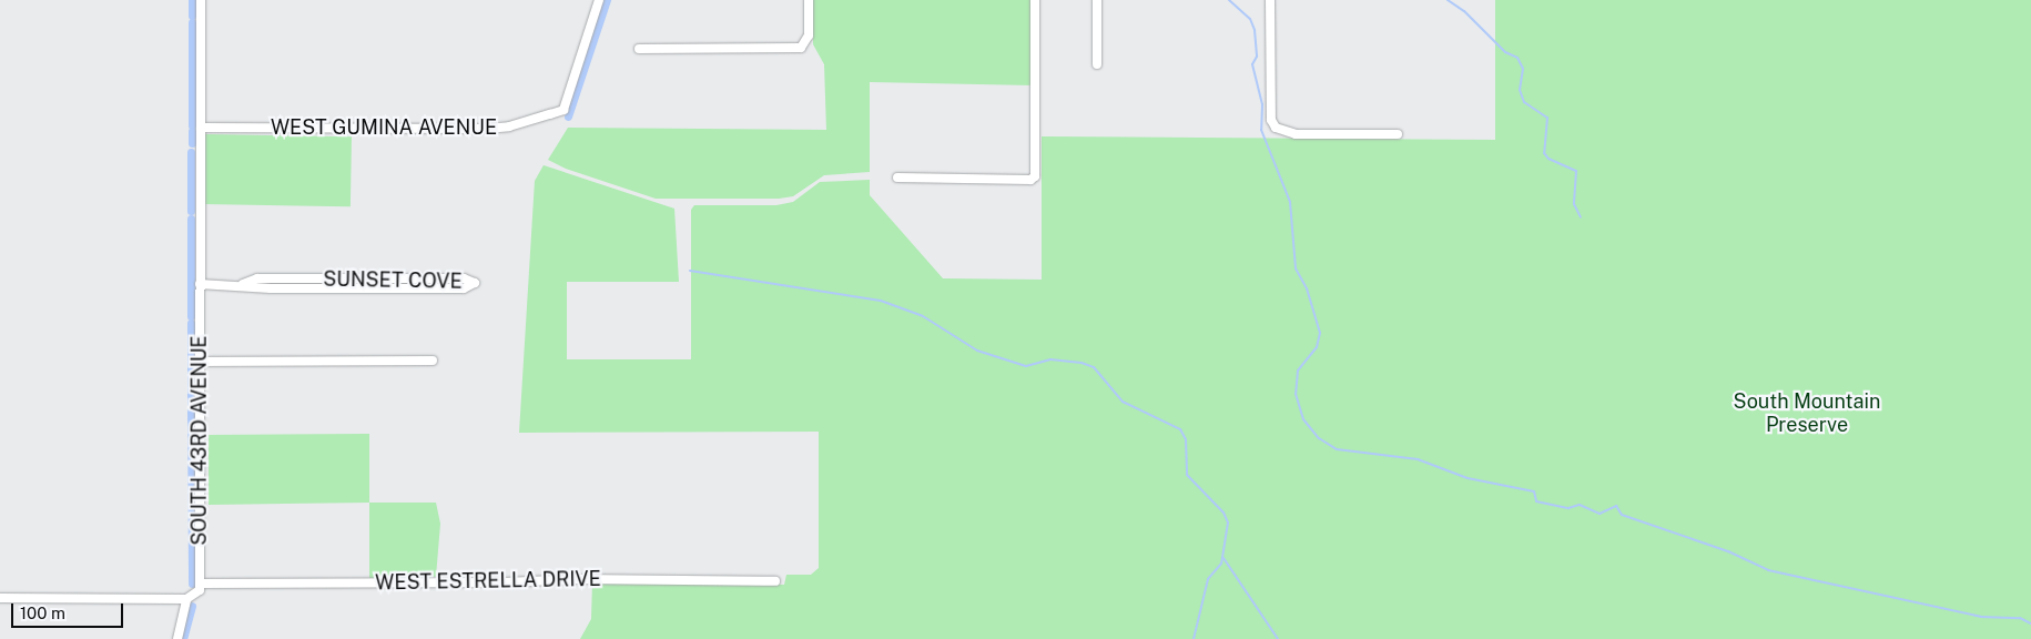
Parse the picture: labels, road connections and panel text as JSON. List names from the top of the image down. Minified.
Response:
{"streets":{"street":["WEST GUMINA AVENUE","SUNSET COVE","SOUTH 43RD AVENUE","WEST ESTRELLA DRIVE"]},"crossings":[["WEST GUMINA AVENUE","SOUTH 43RD AVENUE"],["SOUTH 43RD AVENUE","WEST ESTRELLA DRIVE"]],"parks":["South Mountain Preserve"],"scale_bar":"100 m"}
